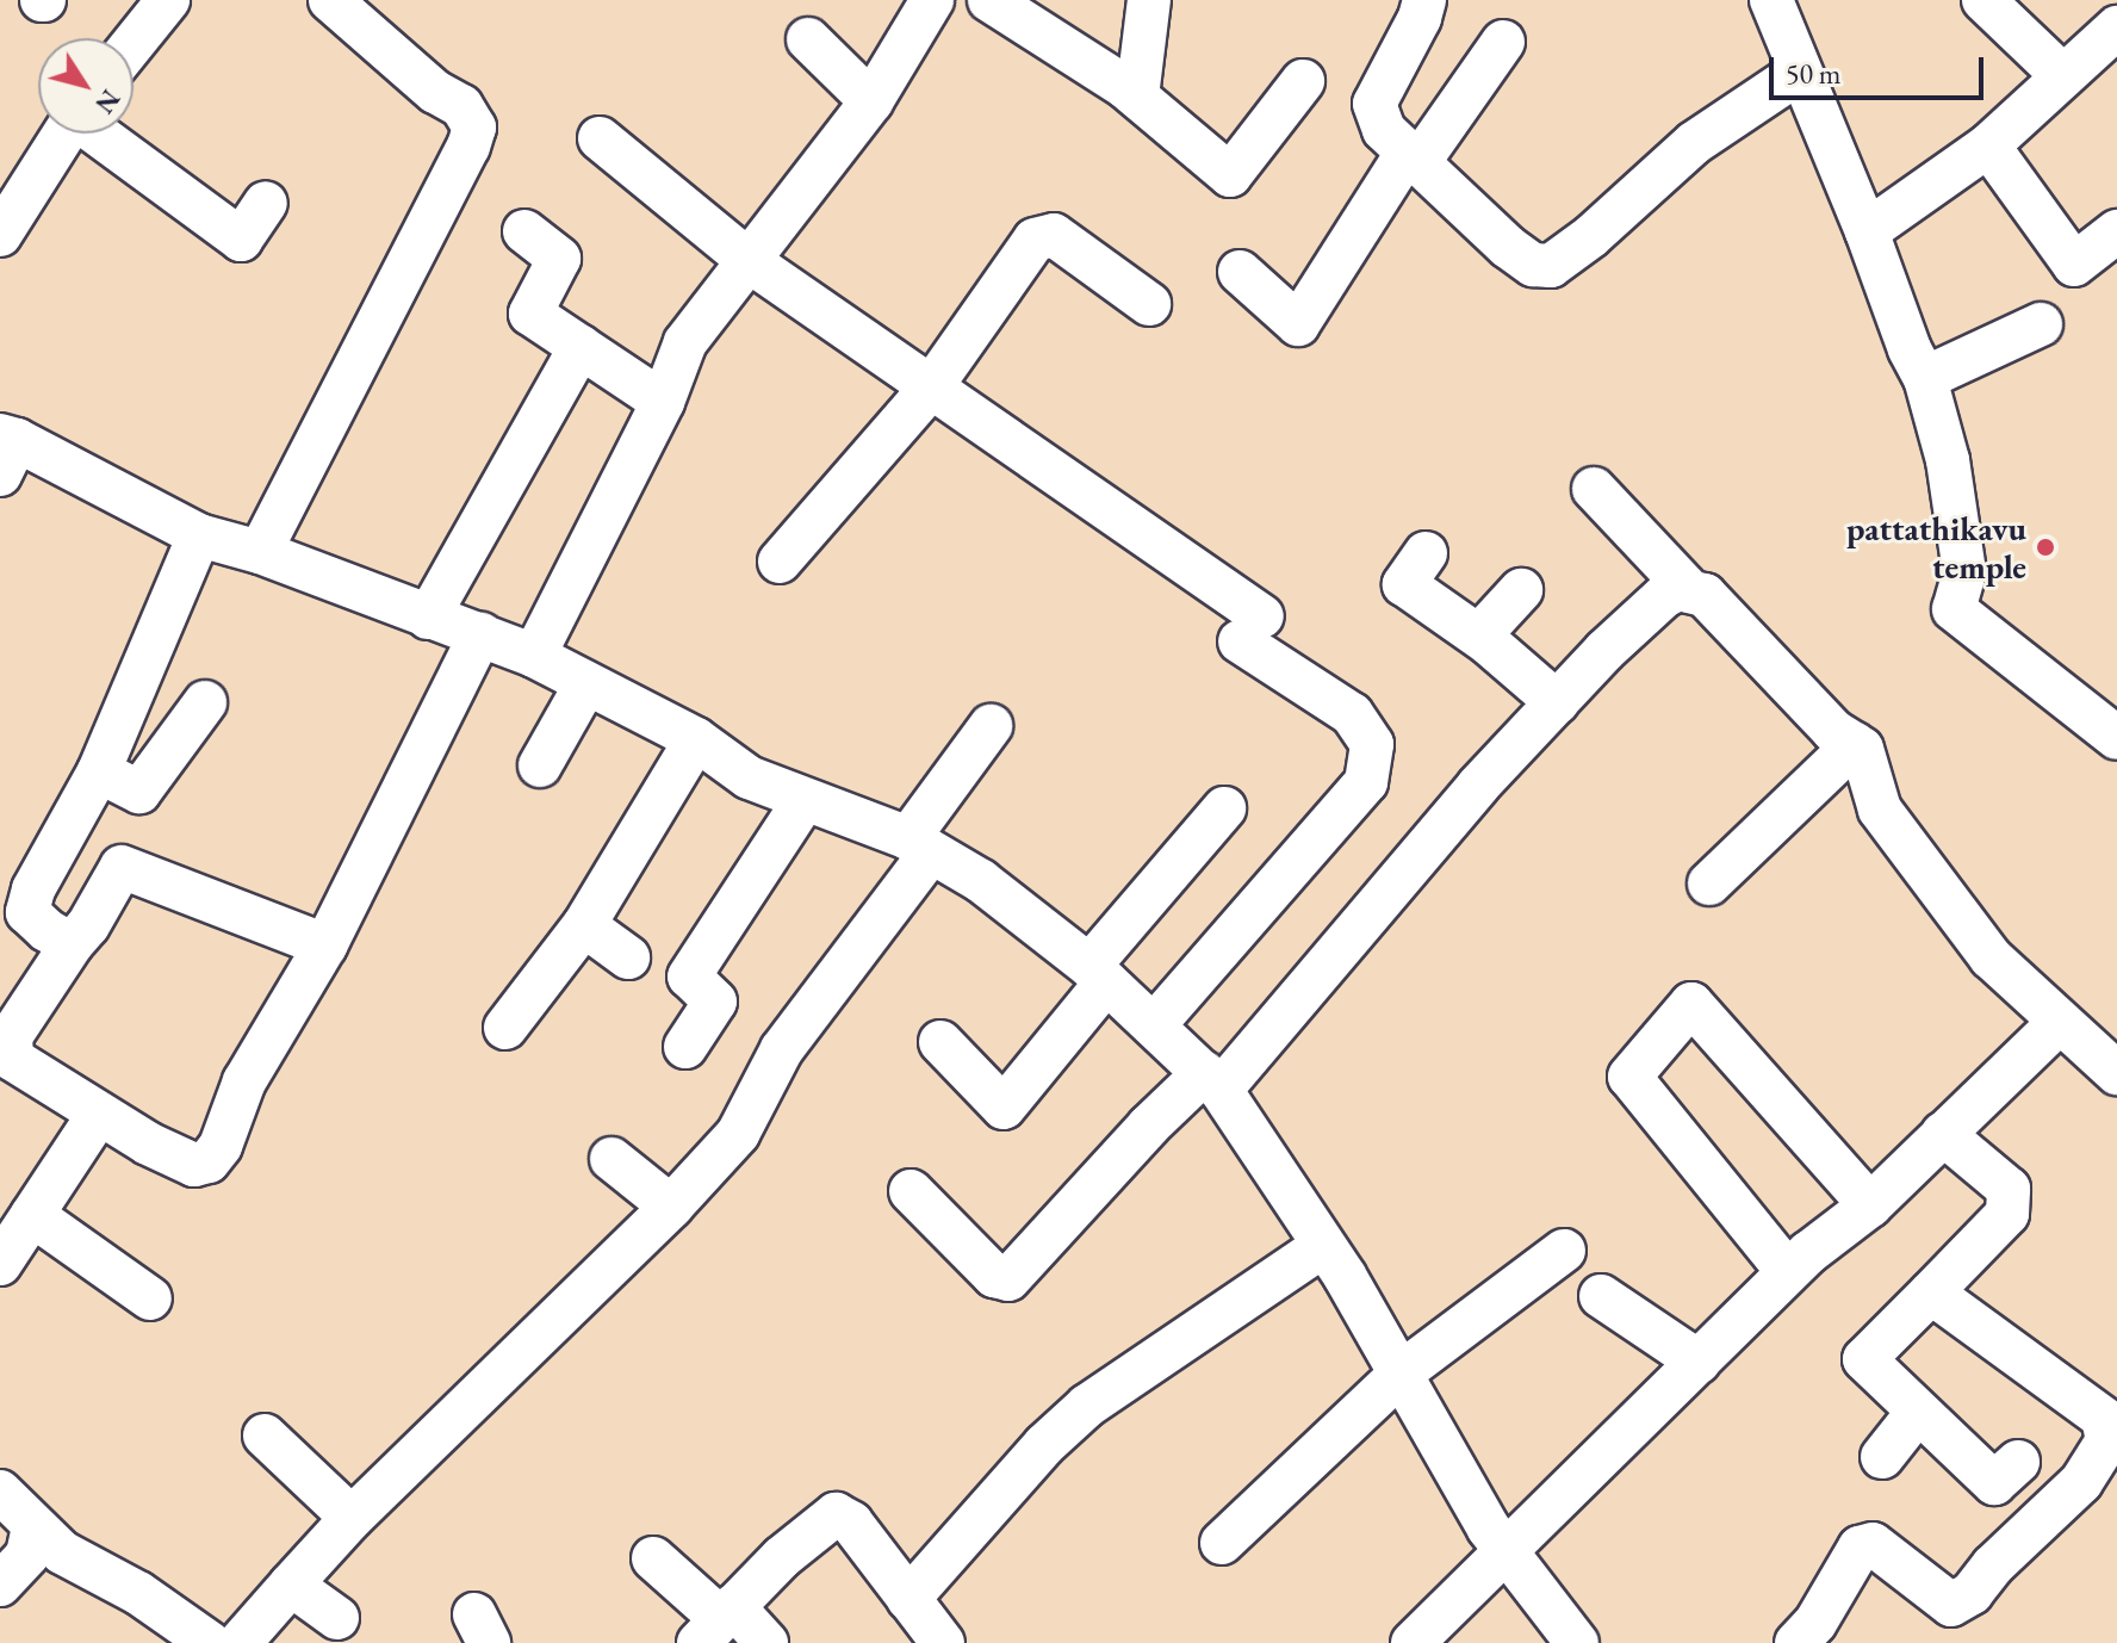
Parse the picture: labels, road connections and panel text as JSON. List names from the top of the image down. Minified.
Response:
{"places":["pattathikavu temple"],"scale_bar":"50 m","north":"bottom right"}
